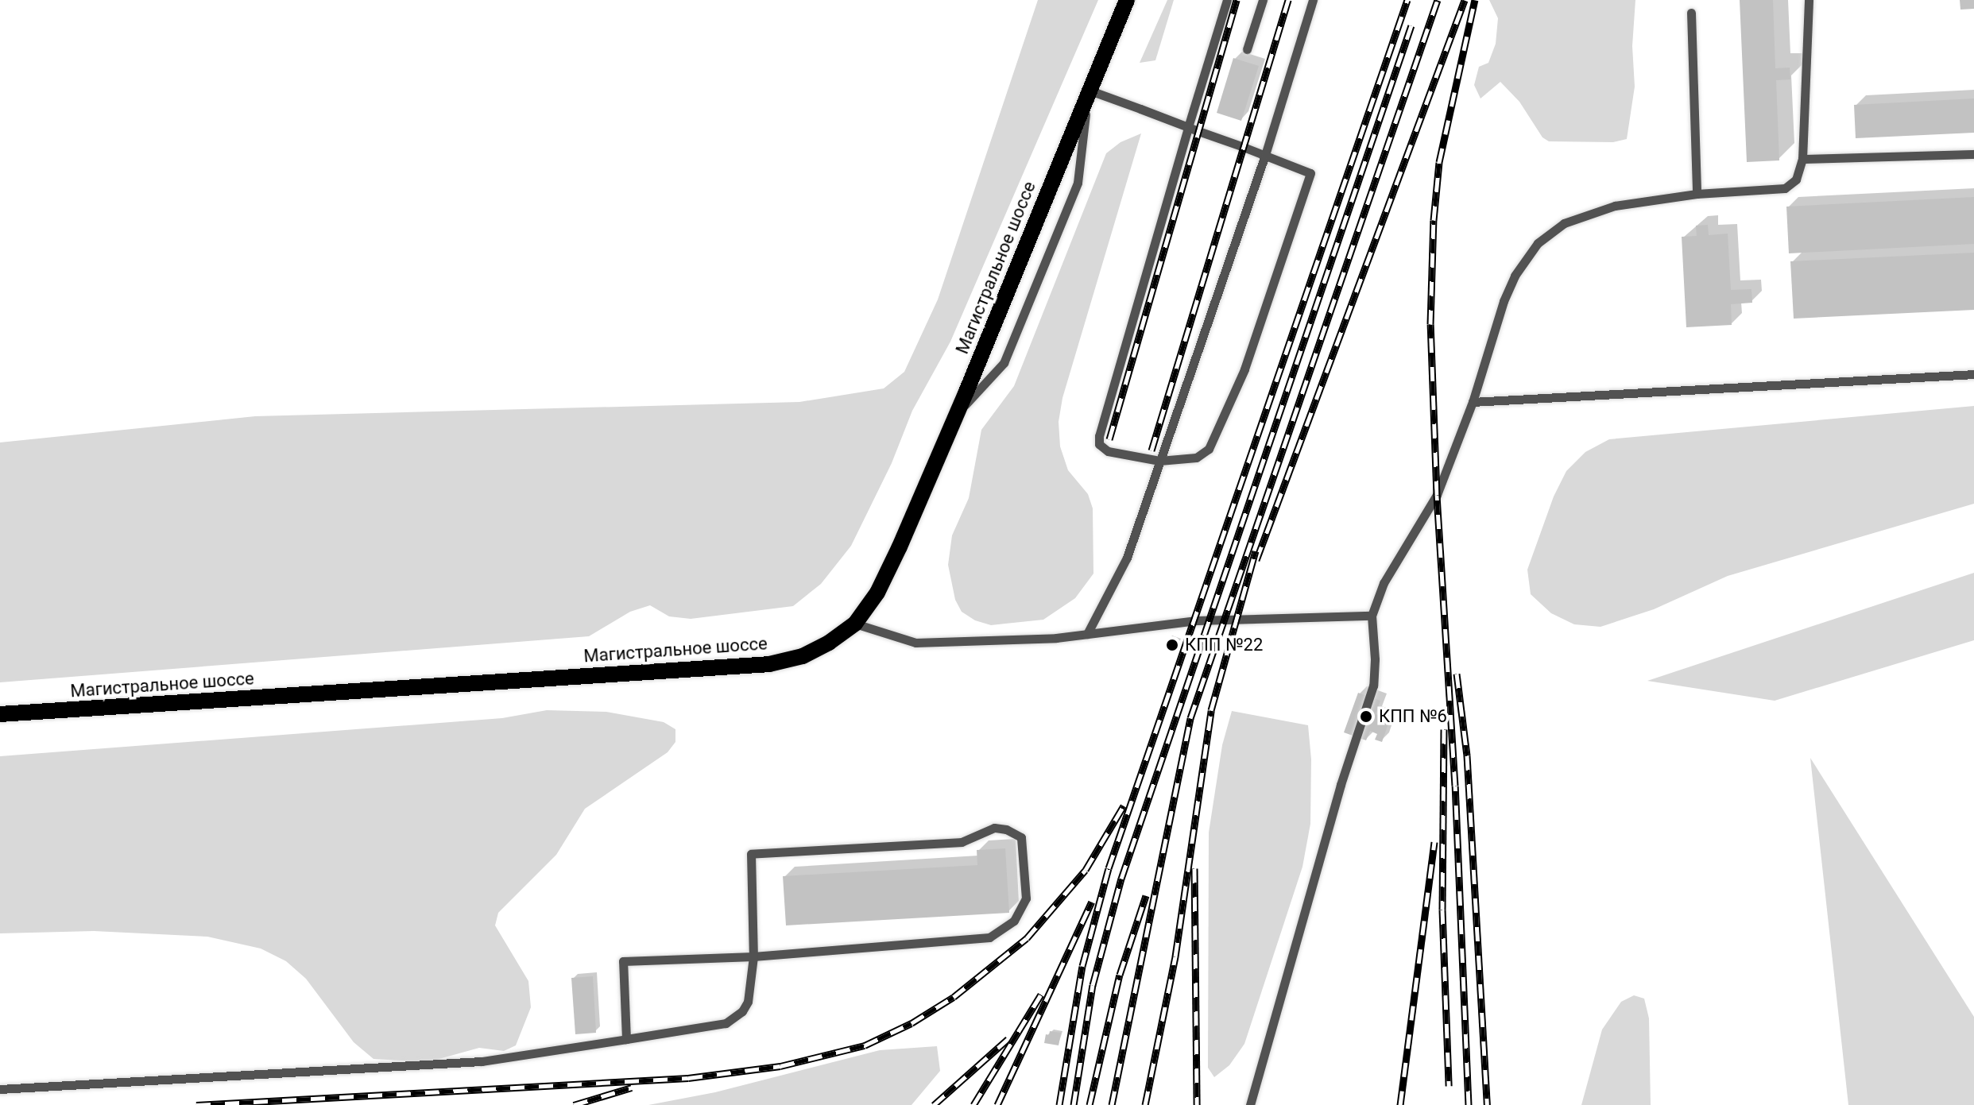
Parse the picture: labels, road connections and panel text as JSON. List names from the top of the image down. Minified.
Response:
{"streets":{"main road":["Магистральное шоссе"]},"places":["КПП №22","КПП №6"]}
